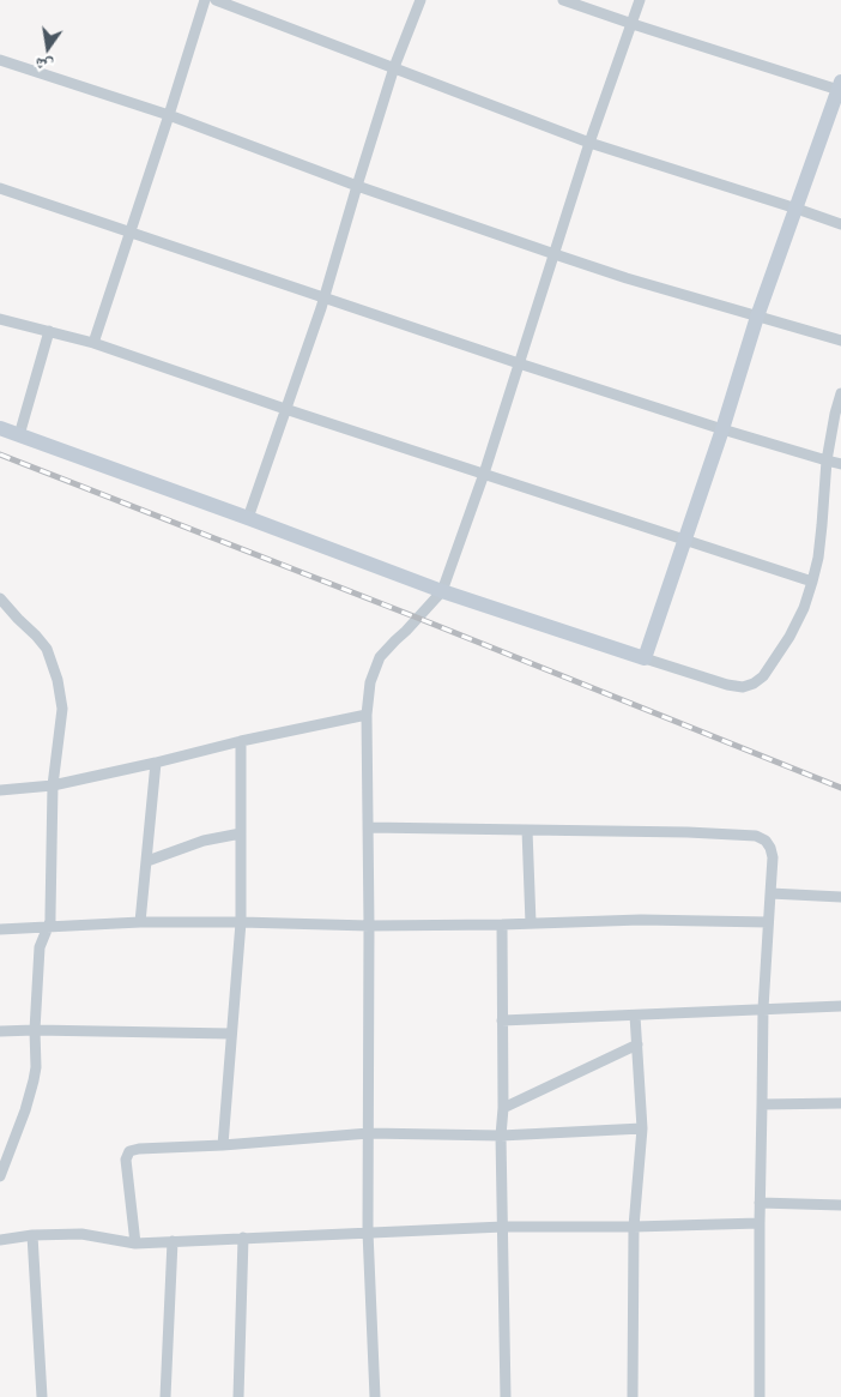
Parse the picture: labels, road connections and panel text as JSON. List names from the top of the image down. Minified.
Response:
{"north":"bottom"}
